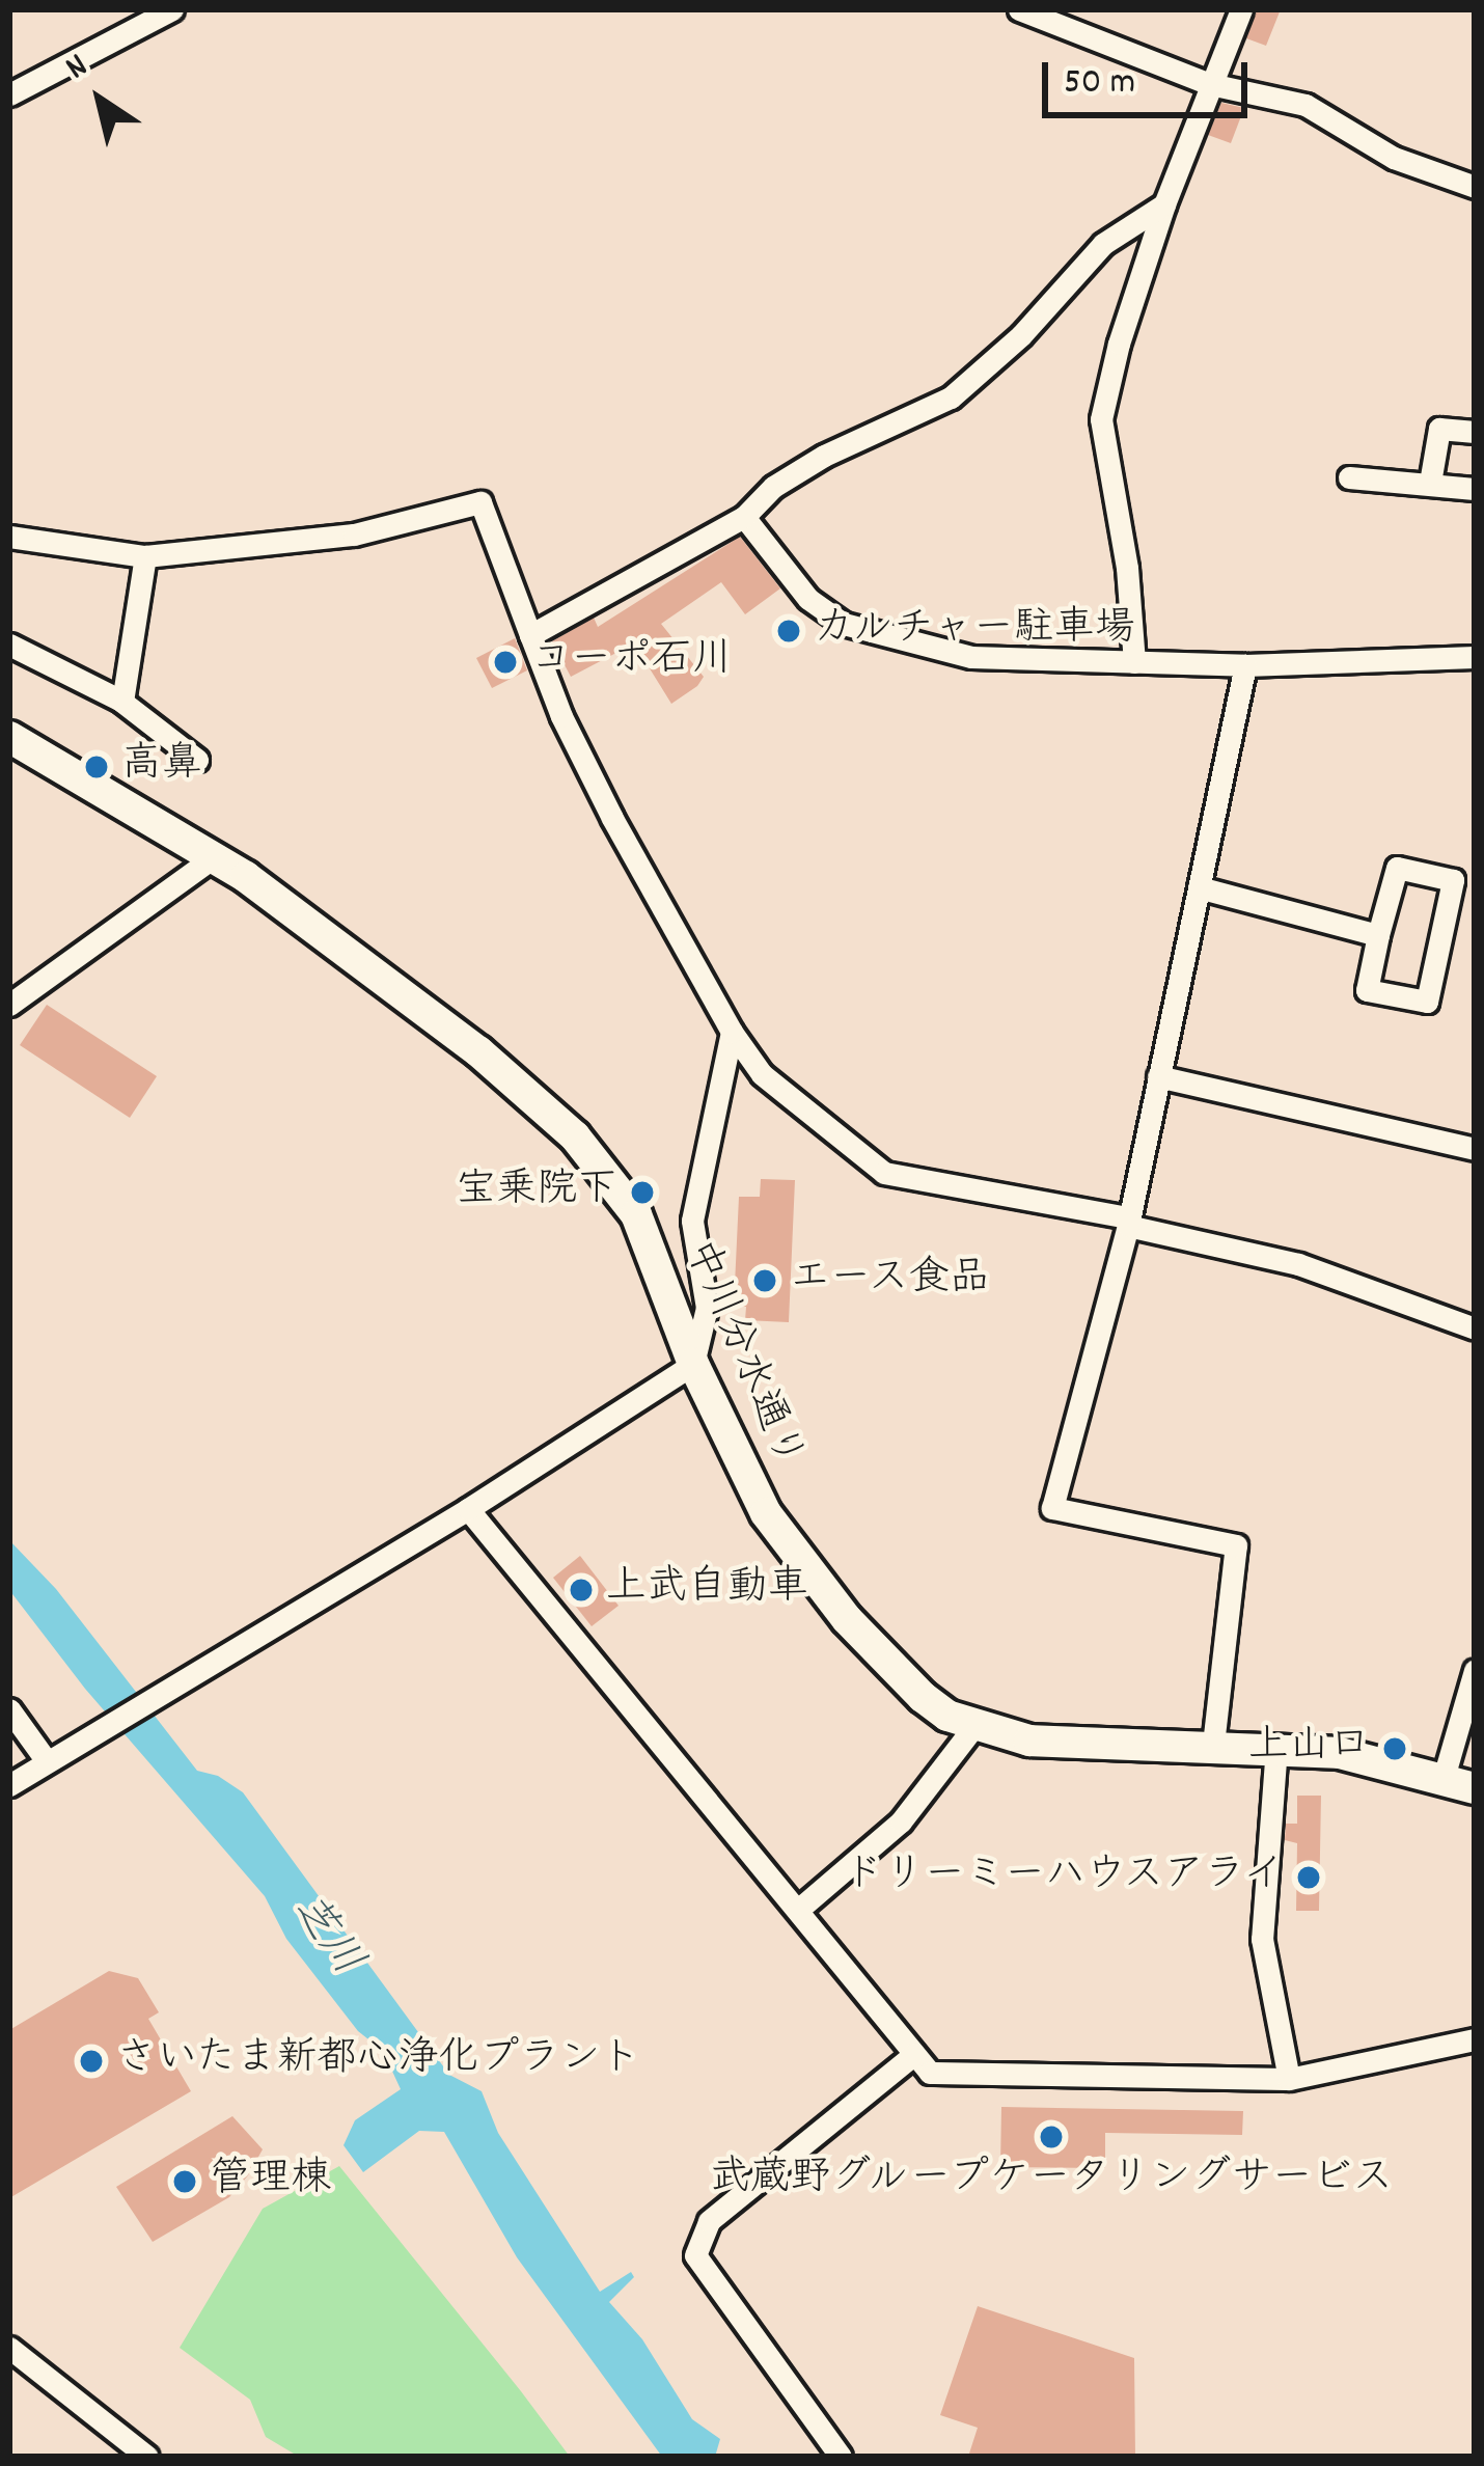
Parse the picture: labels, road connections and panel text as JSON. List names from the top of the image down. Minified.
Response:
{"streets":{"street":["中川分水通り"]},"water":["芝川"],"places":["カルチャー駐車場","コーポ石川","高鼻","宝乗院下","エース食品","上武自動車","上山口","ドリーミーハウスアライ","さいたま新都心浄化プラント","武蔵野グループケータリングサービス","管理棟"],"scale_bar":"50 m","north":"top left"}
